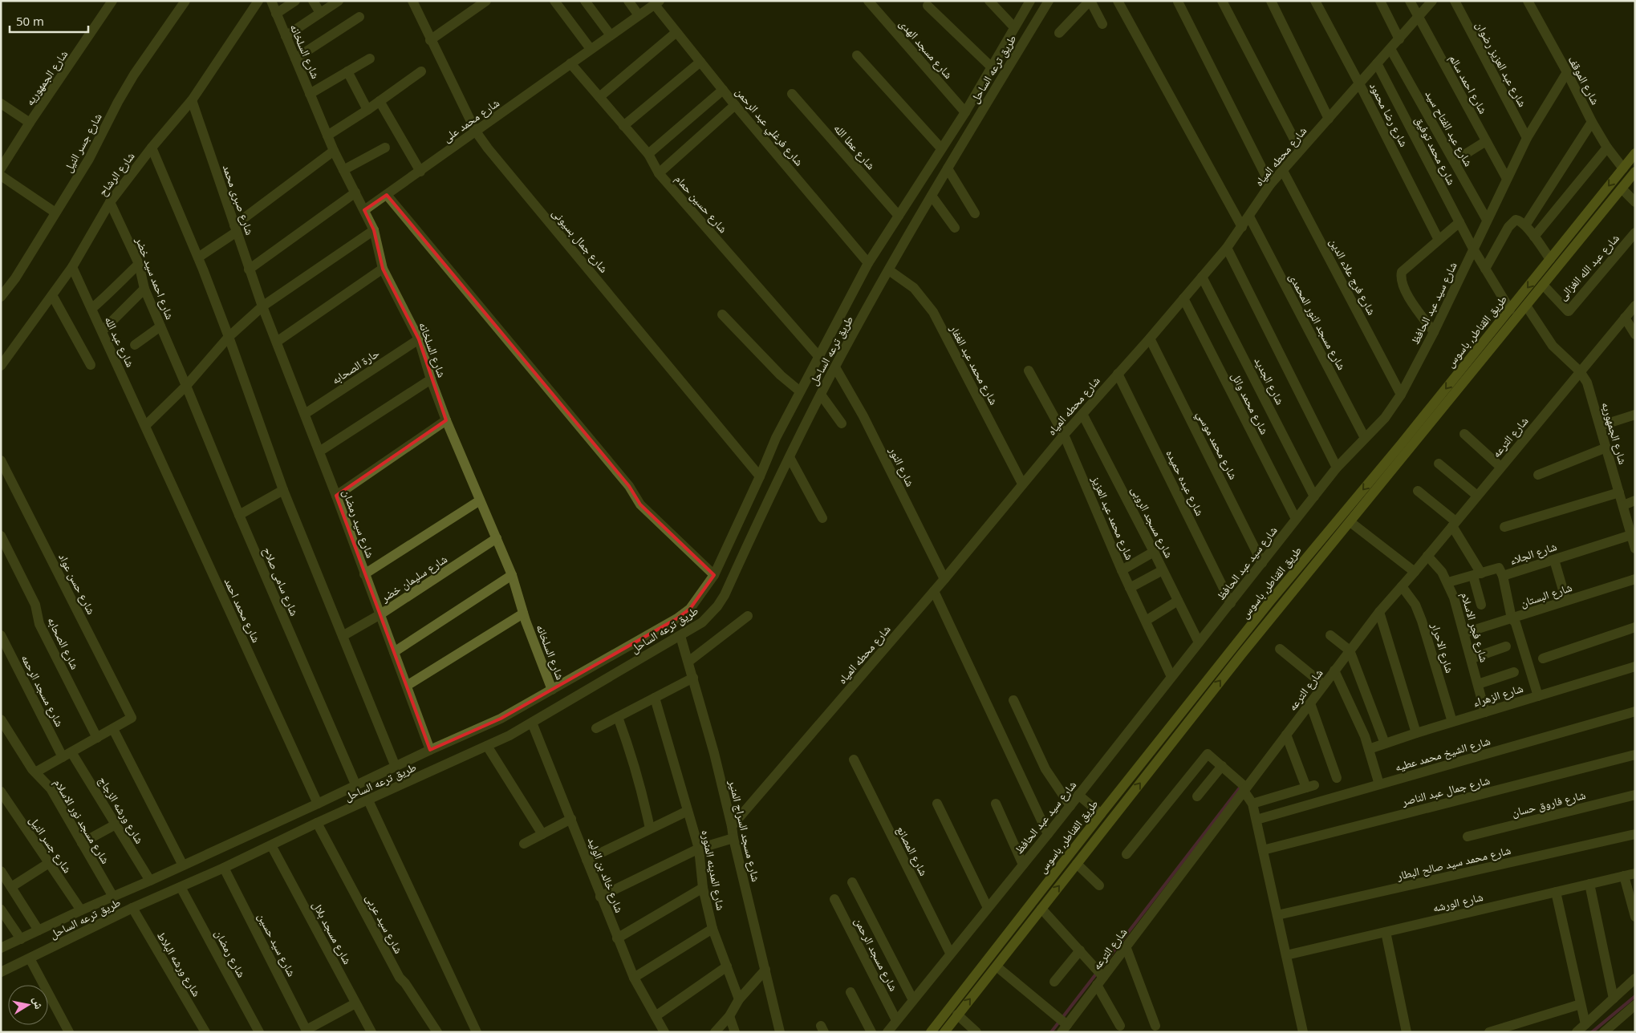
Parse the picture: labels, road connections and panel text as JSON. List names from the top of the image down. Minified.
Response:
{"streets":{"main road":["طريق القناطر, باسوس"],"street":["شارع مسجد الهدى","شارع السلخانه","شارع عبد العزيز رضوان","طريق ترعه الساحل","شارع الجمهوريه","شارع الموقف","شارع احمد سالم","شارع رضا محمود","شارع محمد على","شارع فرغلي عبد الرحمن","شارع عبد الفتاح سيد","شارع جسر النيل","شارع عطا الله","شارع محمد توفيق","شارع محطه المياه","شارع الرشاح","شارع صبرى محمد","شارع حسين حمام","شارع جمال بسيونى","شارع عبد الله الغزالى","شارع فرج علاء الدين","شارع احمد سيد خضر","شارع سيد عبد الحافظ","شارع مسجد النور المحمدى","شارع عبد الله","شارع محمد عبد الغفار","حارة الصحابه","شارع الجديد","شارع محمد وائل","شارع الترعه","شارع محمد موسي","شارع النور","شارع عبده حميده","شارع محمد عبد العزيز","شارع مسجد الروبى","شارع سيد رمضان","شارع الجلاء","شارع سليمان خضر","شارع سامى صلاح","شارع حسن عواد","شارع البستان","شارع محمد احمد","شارع فجر الاسلام","شارع الصحابه","شارع الاحرار","شارع مسجد الرحمه","شارع الزهراء","شارع الشيخ محمد عطيه","شارع جمال عبد الناصر","شارع فاروق حسان","شارع ورشه الزجاج","شارع مسجد نور الاسلام","شارع مسجد السراج المنير","شارع المصانع","شارع محمد سيد صالح البطار","شارع المدينه المنوره","شارع خالد بن الوليد","شارع الورشه","شارع سيد عربى","شارع مسجد بلال","شارع سيد حسين","شارع رمضان","شارع مسجد الرحمن","شارع ورشه البلاط"]},"crossings":[["شارع مسجد الهدى","طريق ترعه الساحل"],["شارع السلخانه","طريق ترعه الساحل"],["شارع السلخانه","شارع محمد على"],["شارع السلخانه","حارة الصحابه"],["شارع السلخانه","شارع سليمان خضر"],["شارع عبد العزيز رضوان","شارع سيد عبد الحافظ"],["طريق ترعه الساحل","شارع فرغلي عبد الرحمن"],["طريق ترعه الساحل","شارع جسر النيل"],["طريق ترعه الساحل","شارع عطا الله"],["طريق ترعه الساحل","شارع حسين حمام"],["طريق ترعه الساحل","شارع جمال بسيونى"],["طريق ترعه الساحل","شارع محمد عبد الغفار"],["طريق ترعه الساحل","شارع النور"],["طريق ترعه الساحل","شارع سيد رمضان"],["طريق ترعه الساحل","شارع سامى صلاح"],["طريق ترعه الساحل","شارع محمد احمد"],["طريق ترعه الساحل","شارع ورشه الزجاج"],["طريق ترعه الساحل","شارع مسجد نور الاسلام"],["طريق ترعه الساحل","شارع مسجد السراج المنير"],["طريق ترعه الساحل","شارع خالد بن الوليد"],["طريق ترعه الساحل","شارع سيد عربى"],["طريق ترعه الساحل","شارع مسجد بلال"],["طريق ترعه الساحل","شارع سيد حسين"],["طريق ترعه الساحل","شارع رمضان"],["طريق ترعه الساحل","شارع ورشه البلاط"],["شارع الجمهوريه","طريق القناطر, باسوس"],["شارع الجمهوريه","شارع الترعه"],["شارع الجمهوريه","شارع الجلاء"],["شارع الموقف","شارع سيد عبد الحافظ"],["شارع الموقف","طريق القناطر, باسوس"],["شارع احمد سالم","شارع محطه المياه"],["شارع احمد سالم","شارع سيد عبد الحافظ"],["شارع رضا محمود","شارع محطه المياه"],["شارع محمد على","شارع فرغلي عبد الرحمن"],["شارع محمد على","شارع حسين حمام"],["شارع محمد على","شارع جمال بسيونى"],["شارع عبد الفتاح سيد","شارع محطه المياه"],["شارع عبد الفتاح سيد","شارع سيد عبد الحافظ"],["شارع محمد توفيق","شارع محطه المياه"],["شارع محمد توفيق","شارع سيد عبد الحافظ"],["شارع محمد توفيق","طريق القناطر, باسوس"],["شارع محطه المياه","شارع فرج علاء الدين"],["شارع محطه المياه","شارع مسجد النور المحمدى"],["شارع محطه المياه","شارع محمد عبد الغفار"],["شارع محطه المياه","شارع الجديد"],["شارع محطه المياه","شارع محمد وائل"],["شارع محطه المياه","شارع محمد موسي"],["شارع محطه المياه","شارع النور"],["شارع محطه المياه","شارع عبده حميده"],["شارع محطه المياه","شارع محمد عبد العزيز"],["شارع محطه المياه","شارع مسجد الروبى"],["شارع محطه المياه","شارع مسجد السراج المنير"],["شارع الرشاح","شارع صبرى محمد"],["شارع الرشاح","شارع احمد سيد خضر"],["شارع الرشاح","شارع عبد الله"],["شارع صبرى محمد","شارع سيد رمضان"],["شارع عبد الله الغزالى","طريق القناطر, باسوس"],["شارع فرج علاء الدين","شارع سيد عبد الحافظ"],["شارع احمد سيد خضر","شارع سامى صلاح"],["شارع سيد عبد الحافظ","شارع مسجد النور المحمدى"],["شارع سيد عبد الحافظ","شارع الجديد"],["شارع سيد عبد الحافظ","شارع محمد وائل"],["شارع سيد عبد الحافظ","شارع محمد موسي"],["شارع سيد عبد الحافظ","شارع عبده حميده"],["شارع سيد عبد الحافظ","شارع محمد عبد العزيز"],["شارع سيد عبد الحافظ","شارع مسجد الروبى"],["شارع سيد عبد الحافظ","شارع المصانع"],["شارع سيد عبد الحافظ","شارع مسجد الرحمن"],["شارع عبد الله","شارع محمد احمد"],["حارة الصحابه","شارع سيد رمضان"],["شارع الترعه","شارع فجر الاسلام"],["شارع الترعه","شارع الاحرار"],["شارع سيد رمضان","شارع سليمان خضر"],["شارع الجلاء","شارع فجر الاسلام"],["شارع البستان","شارع فجر الاسلام"],["شارع فجر الاسلام","شارع الزهراء"],["شارع الاحرار","شارع الزهراء"]],"scale_bar":"50 m","north":"right"}
